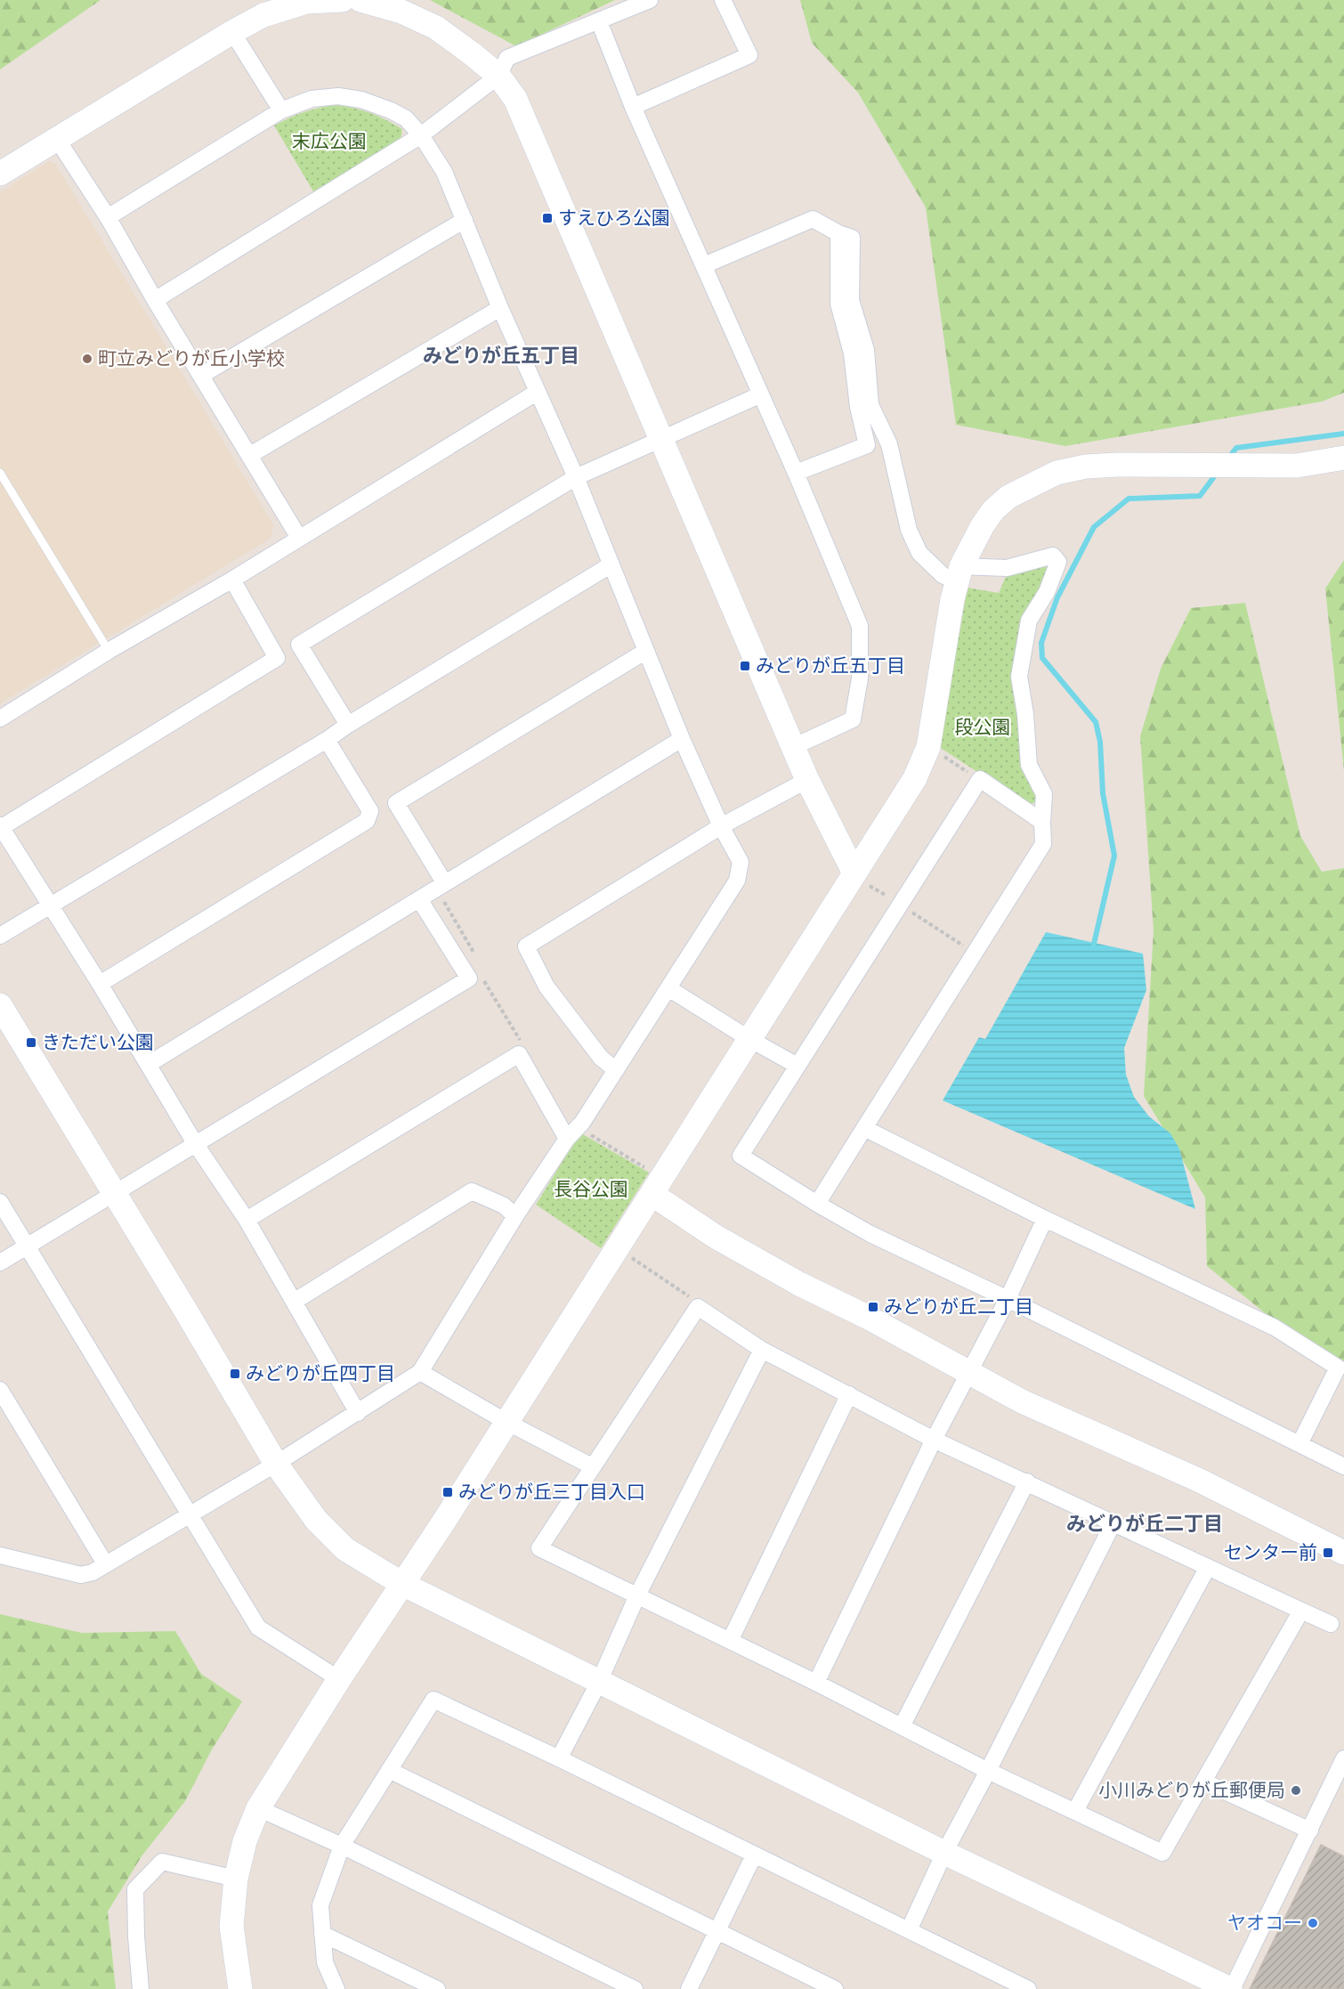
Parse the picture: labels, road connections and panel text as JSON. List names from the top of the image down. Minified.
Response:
{"districts":["みどりが丘五丁目","みどりが丘二丁目"],"parks":["末広公園","段公園","長谷公園"],"places":{"transit":["すえひろ公園","みどりが丘五丁目","きただい公園","みどりが丘二丁目","みどりが丘四丁目","みどりが丘三丁目入口","センター前"],"other":["町立みどりが丘小学校","小川みどりが丘郵便局","ヤオコー"]}}
